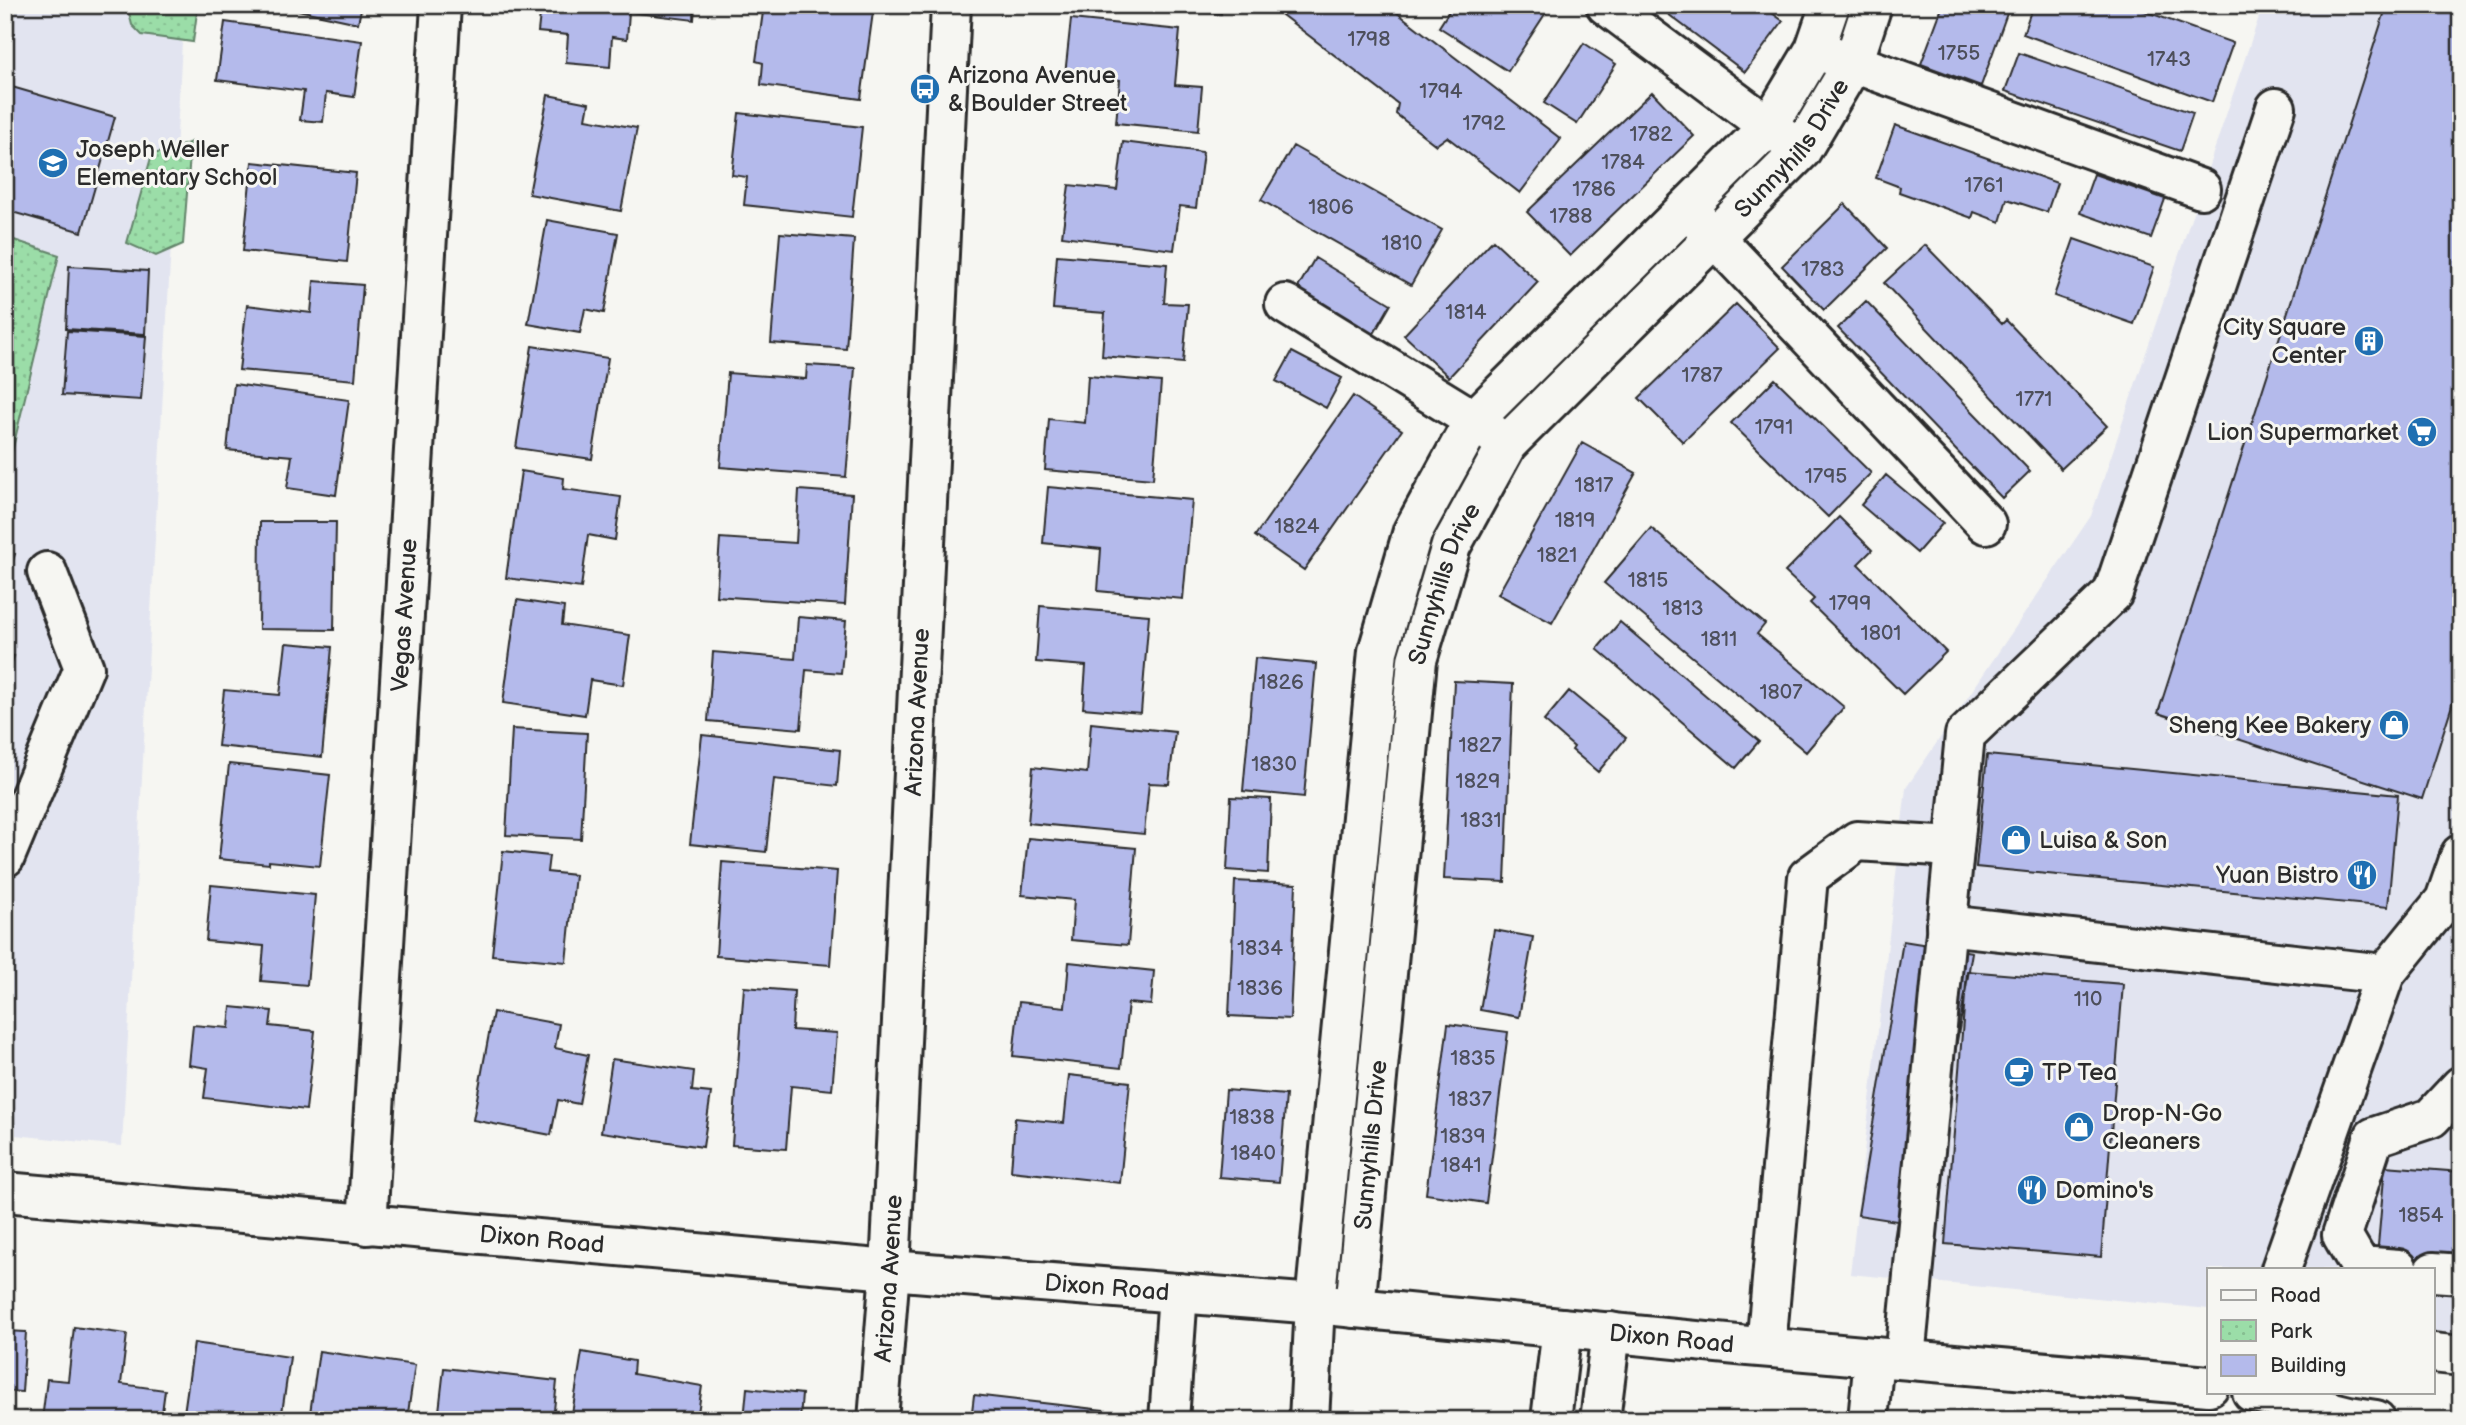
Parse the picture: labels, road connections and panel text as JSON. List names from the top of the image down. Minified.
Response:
{"streets":{"street":["Sunnyhills Drive","Vegas Avenue","Arizona Avenue","Dixon Road"]},"crossings":[["Sunnyhills Drive","Dixon Road"],["Vegas Avenue","Dixon Road"],["Arizona Avenue","Dixon Road"]],"places":{"bus stop":["Arizona Avenue & Boulder Street"],"school or university":["Joseph Weller Elementary School"],"building":["City Square Center"],"supermarket":["Lion Supermarket"],"shop":["Sheng Kee Bakery","Luisa & Son","Drop-N-Go Cleaners"],"restaurant":["Yuan Bistro","Domino's"],"cafe":["TP Tea"]},"house_numbers":["1798","1755","1743","1794","1792","1782","1784","1761","1786","1806","1788","1810","1783","1814","1787","1771","1791","1795","1817","1819","1824","1821","1815","1799","1813","1801","1811","1826","1807","1827","1830","1829","1831","1834","1836","110","1835","1837","1838","1839","1840","1841","1854"],"legend":["Road","Park","Building"]}
